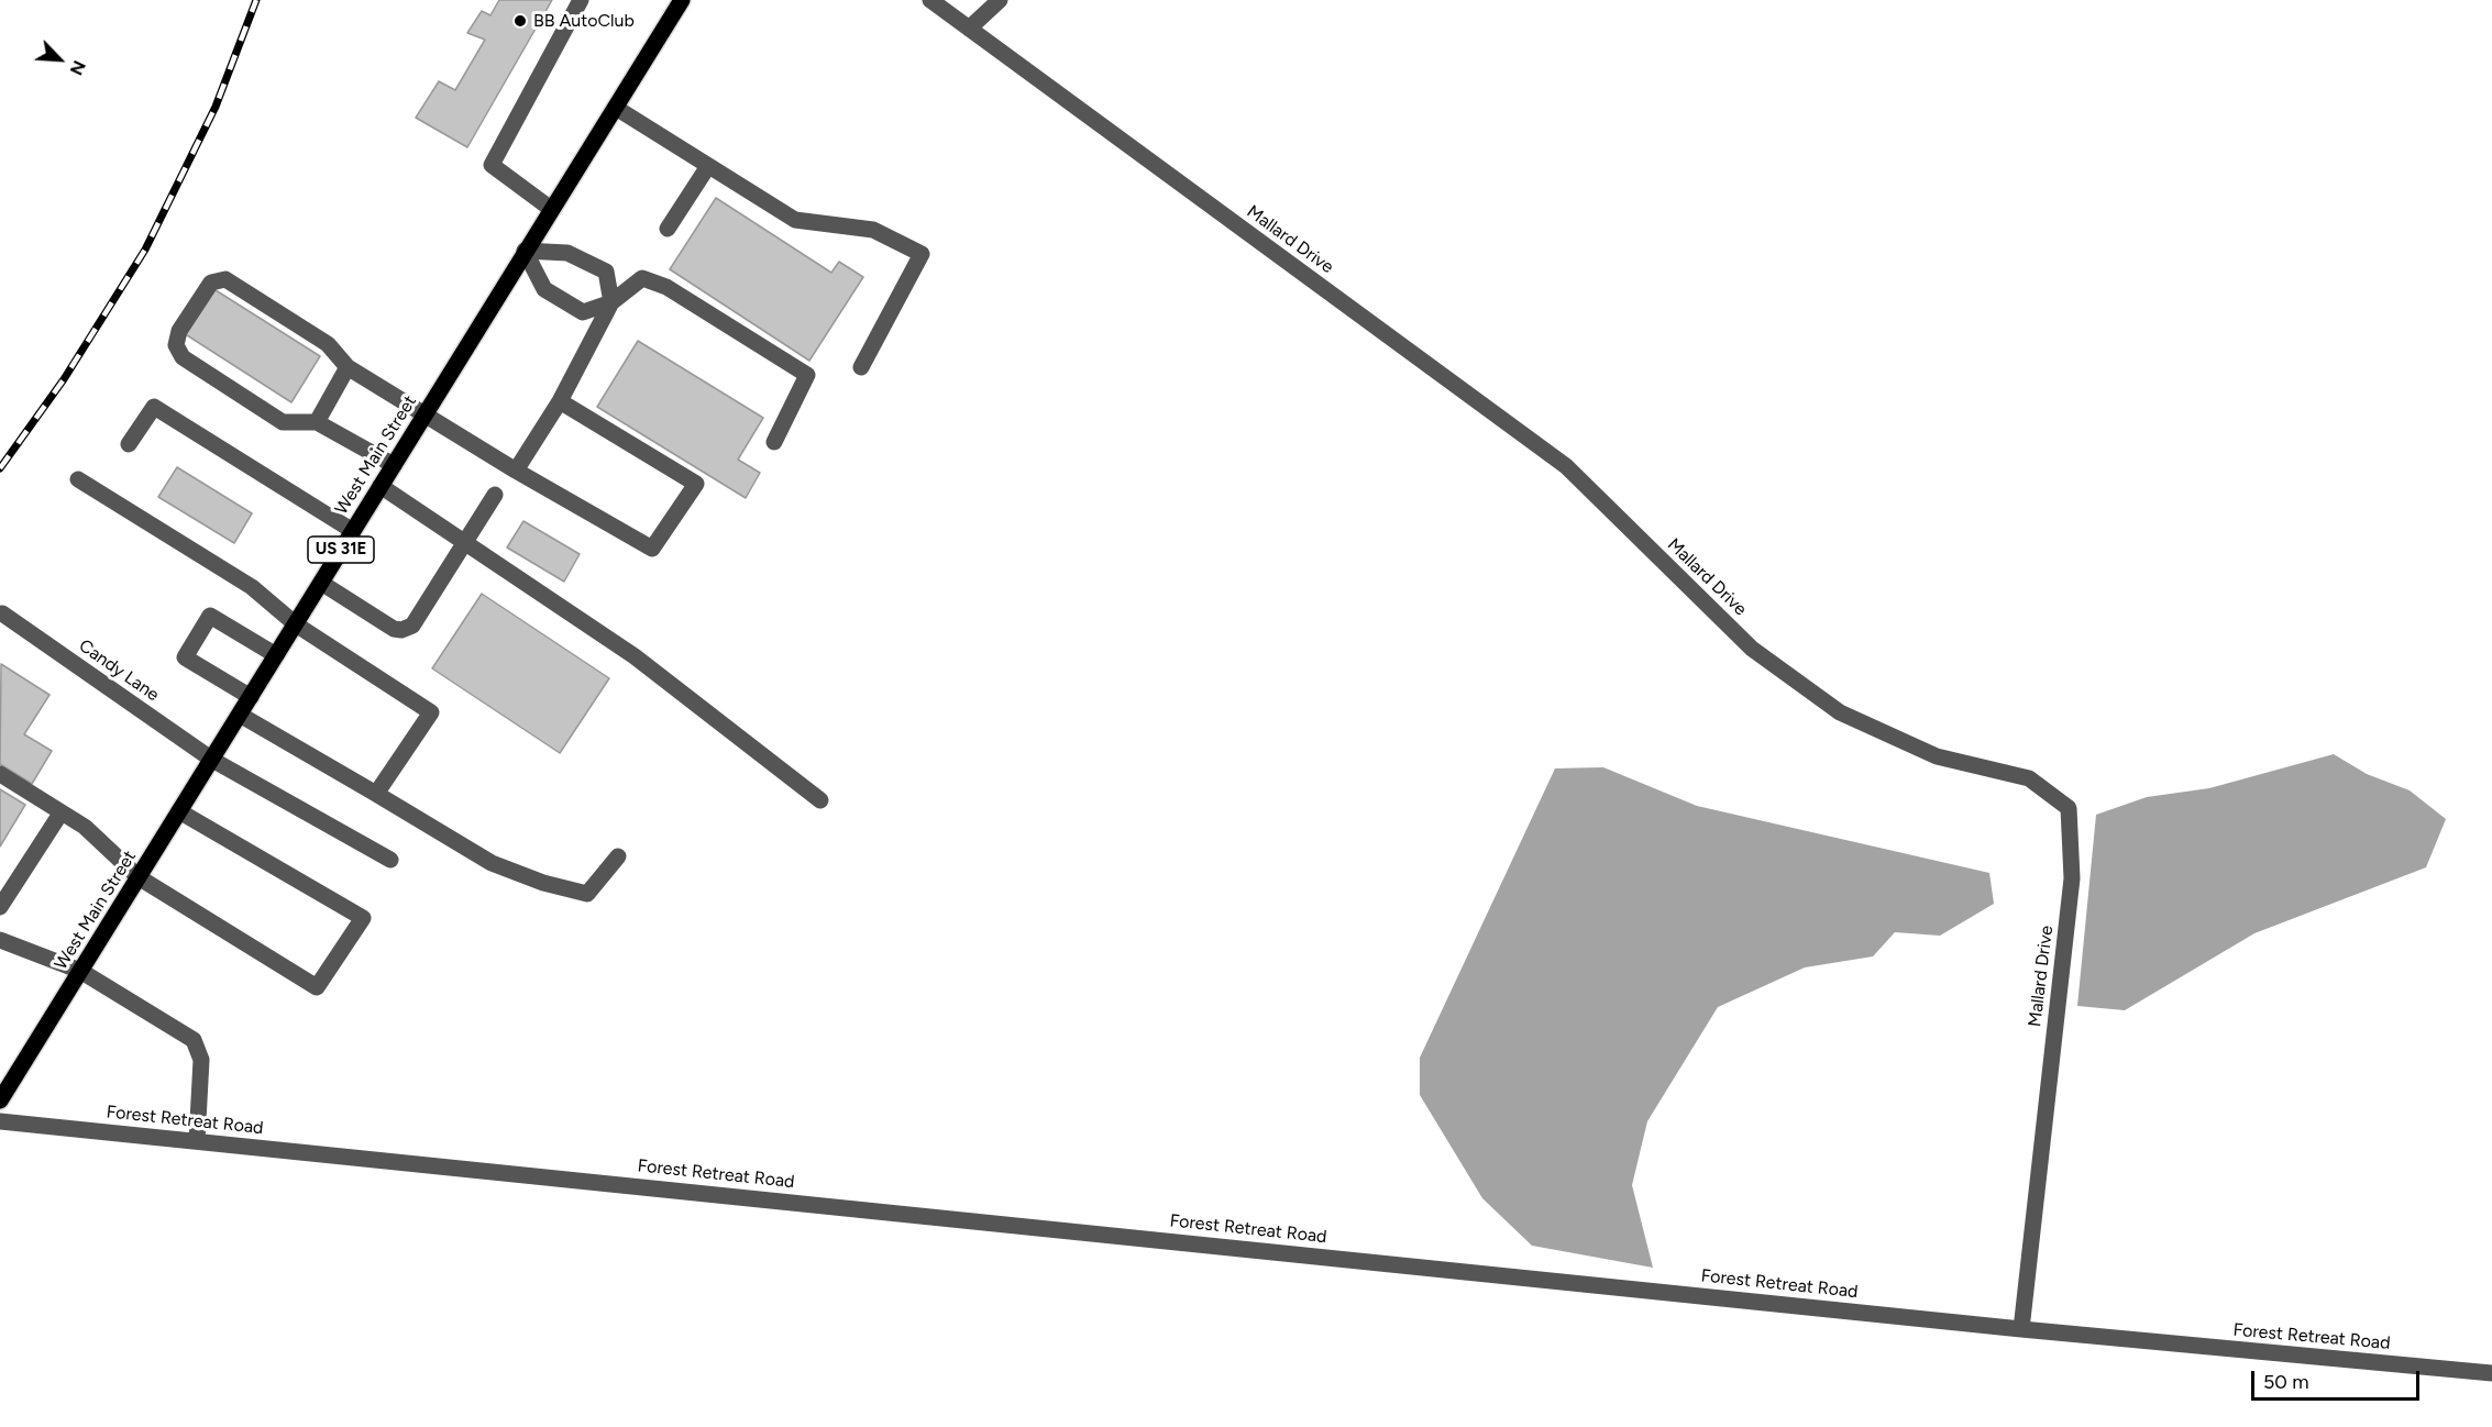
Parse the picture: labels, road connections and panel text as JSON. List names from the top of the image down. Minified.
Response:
{"streets":{"main road":["West Main Street","US 31E"],"street":["Mallard Drive","Candy Lane","Forest Retreat Road"]},"crossings":[["Mallard Drive","Forest Retreat Road"],["West Main Street","Candy Lane"]],"places":["BB AutoClub"],"scale_bar":"50 m","north":"bottom right"}
